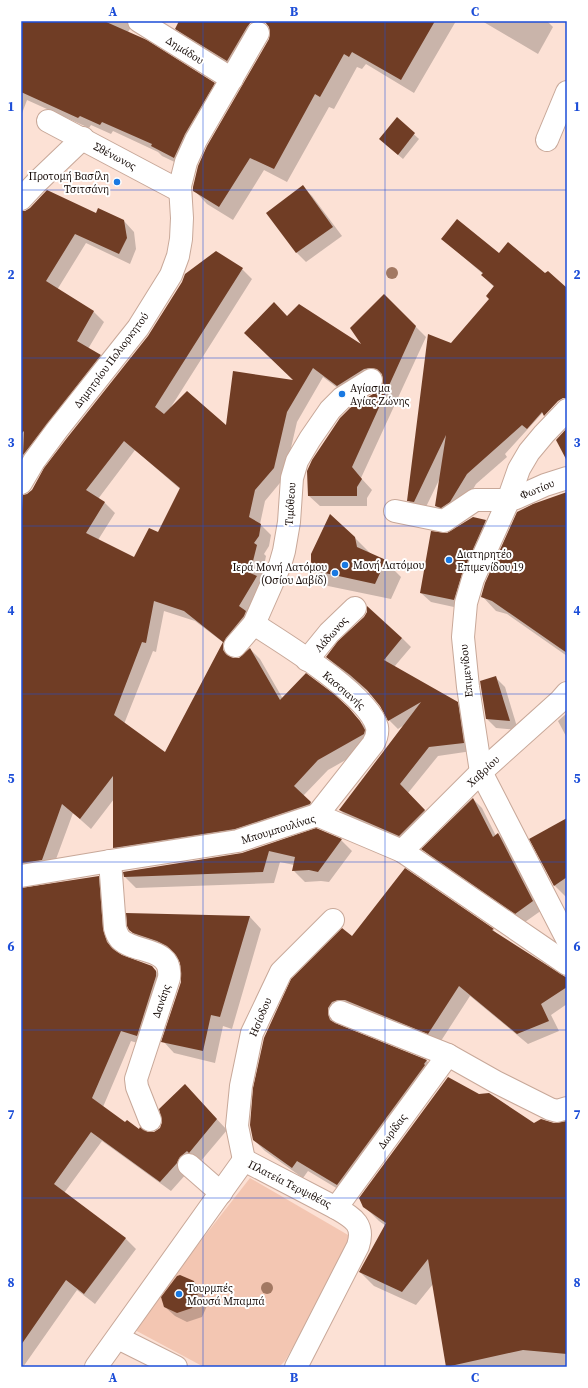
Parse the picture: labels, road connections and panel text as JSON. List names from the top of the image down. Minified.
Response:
{"streets":{"street":["Δημάδου","Σθένωνος","Δημητρίου Πολιορκητού","Φωτίου","Τιμόθεου","Λάδωνος","Επιμενίδου","Κασσιανής","Χαβρίου","Μπουμπουλίνας","Δανάης","Ησίοδου","Δωρίδας","Πλατεία Τερψιθέας"]},"crossings":[["Δημάδου","Δημητρίου Πολιορκητού"],["Σθένωνος","Δημητρίου Πολιορκητού"],["Φωτίου","Επιμενίδου"],["Τιμόθεου","Κασσιανής"],["Λάδωνος","Κασσιανής"],["Επιμενίδου","Χαβρίου"],["Κασσιανής","Μπουμπουλίνας"],["Χαβρίου","Μπουμπουλίνας"],["Μπουμπουλίνας","Δανάης"],["Ησίοδου","Πλατεία Τερψιθέας"],["Δωρίδας","Πλατεία Τερψιθέας"]],"places":["Προτομή Βασίλη Τσιτσάνη","Αγίασμα Αγίας Ζώνης","Διατηρητέο Επιμενίδου 19","Μονή Λατόμου","Ιερά Μονή Λατόμου (Οσίου Δαβίδ)","Τουρμπές Μουσά Μπαμπά"],"grid":{"columns":["A","B","C"],"rows":["1","2","3","4","5","6","7","8"]}}
